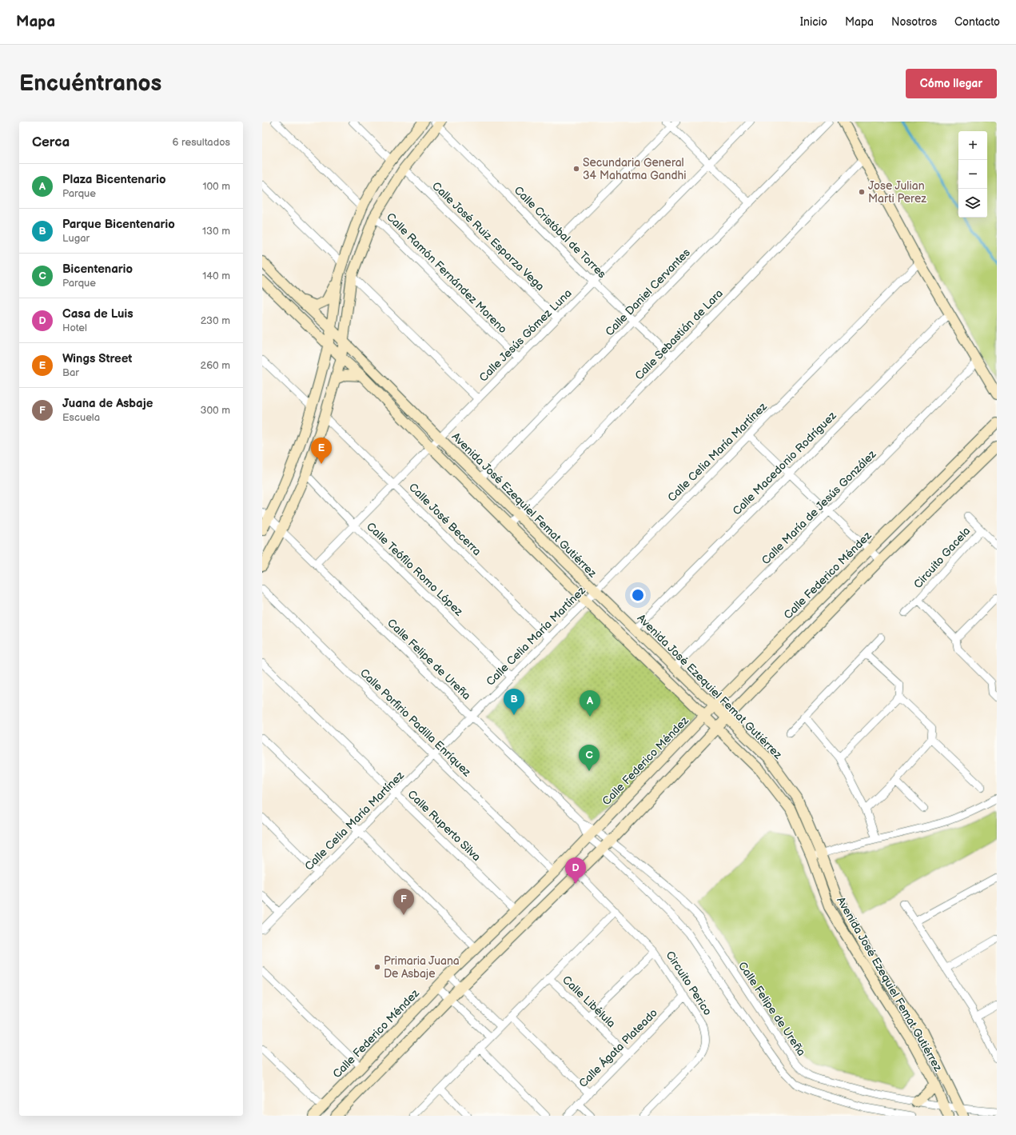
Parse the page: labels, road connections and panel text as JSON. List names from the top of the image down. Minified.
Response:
{"streets":{"street":["Calle Cristóbal de Torres","Calle José Ruiz Esparza Vega","Calle Ramón Fernández Moreno","Calle Daniel Cervantes","Calle Sebastián de Lara","Calle Jesús Gómez Luna","Calle Celia María Martínez","Calle Macedonio Rodríguez","Avenida José Ezequiel Femat Gutiérrez","Calle María de Jesús González","Calle José Becerra","Circuito Gacela","Calle Teófilo Romo López","Calle Federico Méndez","Calle Felipe de Ureña","Calle Porfirio Padilla Enríquez","Calle Ruperto Silva","Circuito Perico","Calle Libélula","Calle Ágata Plateado"]},"crossings":[["Calle Cristóbal de Torres","Calle Daniel Cervantes"],["Calle Cristóbal de Torres","Calle Sebastián de Lara"],["Calle Cristóbal de Torres","Calle Jesús Gómez Luna"],["Calle José Ruiz Esparza Vega","Calle Jesús Gómez Luna"],["Calle Ramón Fernández Moreno","Calle Jesús Gómez Luna"],["Calle Daniel Cervantes","Avenida José Ezequiel Femat Gutiérrez"],["Calle Sebastián de Lara","Avenida José Ezequiel Femat Gutiérrez"],["Calle Jesús Gómez Luna","Avenida José Ezequiel Femat Gutiérrez"],["Calle Jesús Gómez Luna","Calle José Becerra"],["Calle Jesús Gómez Luna","Calle Teófilo Romo López"],["Calle Jesús Gómez Luna","Calle Felipe de Ureña"],["Calle Celia María Martínez","Avenida José Ezequiel Femat Gutiérrez"],["Calle Celia María Martínez","Calle José Becerra"],["Calle Celia María Martínez","Calle Teófilo Romo López"],["Calle Celia María Martínez","Calle Felipe de Ureña"],["Calle Celia María Martínez","Calle Porfirio Padilla Enríquez"],["Calle Celia María Martínez","Calle Ruperto Silva"],["Calle Macedonio Rodríguez","Avenida José Ezequiel Femat Gutiérrez"],["Avenida José Ezequiel Femat Gutiérrez","Calle María de Jesús González"],["Avenida José Ezequiel Femat Gutiérrez","Calle Federico Méndez"],["Avenida José Ezequiel Femat Gutiérrez","Calle Felipe de Ureña"],["Calle Federico Méndez","Calle Felipe de Ureña"],["Calle Federico Méndez","Calle Porfirio Padilla Enríquez"],["Calle Federico Méndez","Calle Ruperto Silva"],["Circuito Perico","Calle Ágata Plateado"],["Calle Libélula","Calle Ágata Plateado"]],"places":["Secundaria General 34 Mahatma Gandhi","Jose Julian Marti Perez","Primaria Juana De Asbaje"],"page":{"header":"Mapa","nav":["Inicio","Mapa","Nosotros","Contacto"],"buttons":"Cómo llegar","title":"Encuéntranos","heading":["Cerca","6 resultados"],"map_buttons":["+","−"],"list":[{"mark":"A","name":"Plaza Bicentenario","note":"Parque","value":"100 m"},{"mark":"B","name":"Parque Bicentenario","note":"Lugar","value":"130 m"},{"mark":"C","name":"Bicentenario","note":"Parque","value":"140 m"},{"mark":"D","name":"Casa de Luis","note":"Hotel","value":"230 m"},{"mark":"E","name":"Wings Street","note":"Bar","value":"260 m"},{"mark":"F","name":"Juana de Asbaje","note":"Escuela","value":"300 m"}],"pins":["E","B","A","C","D","F"]}}
